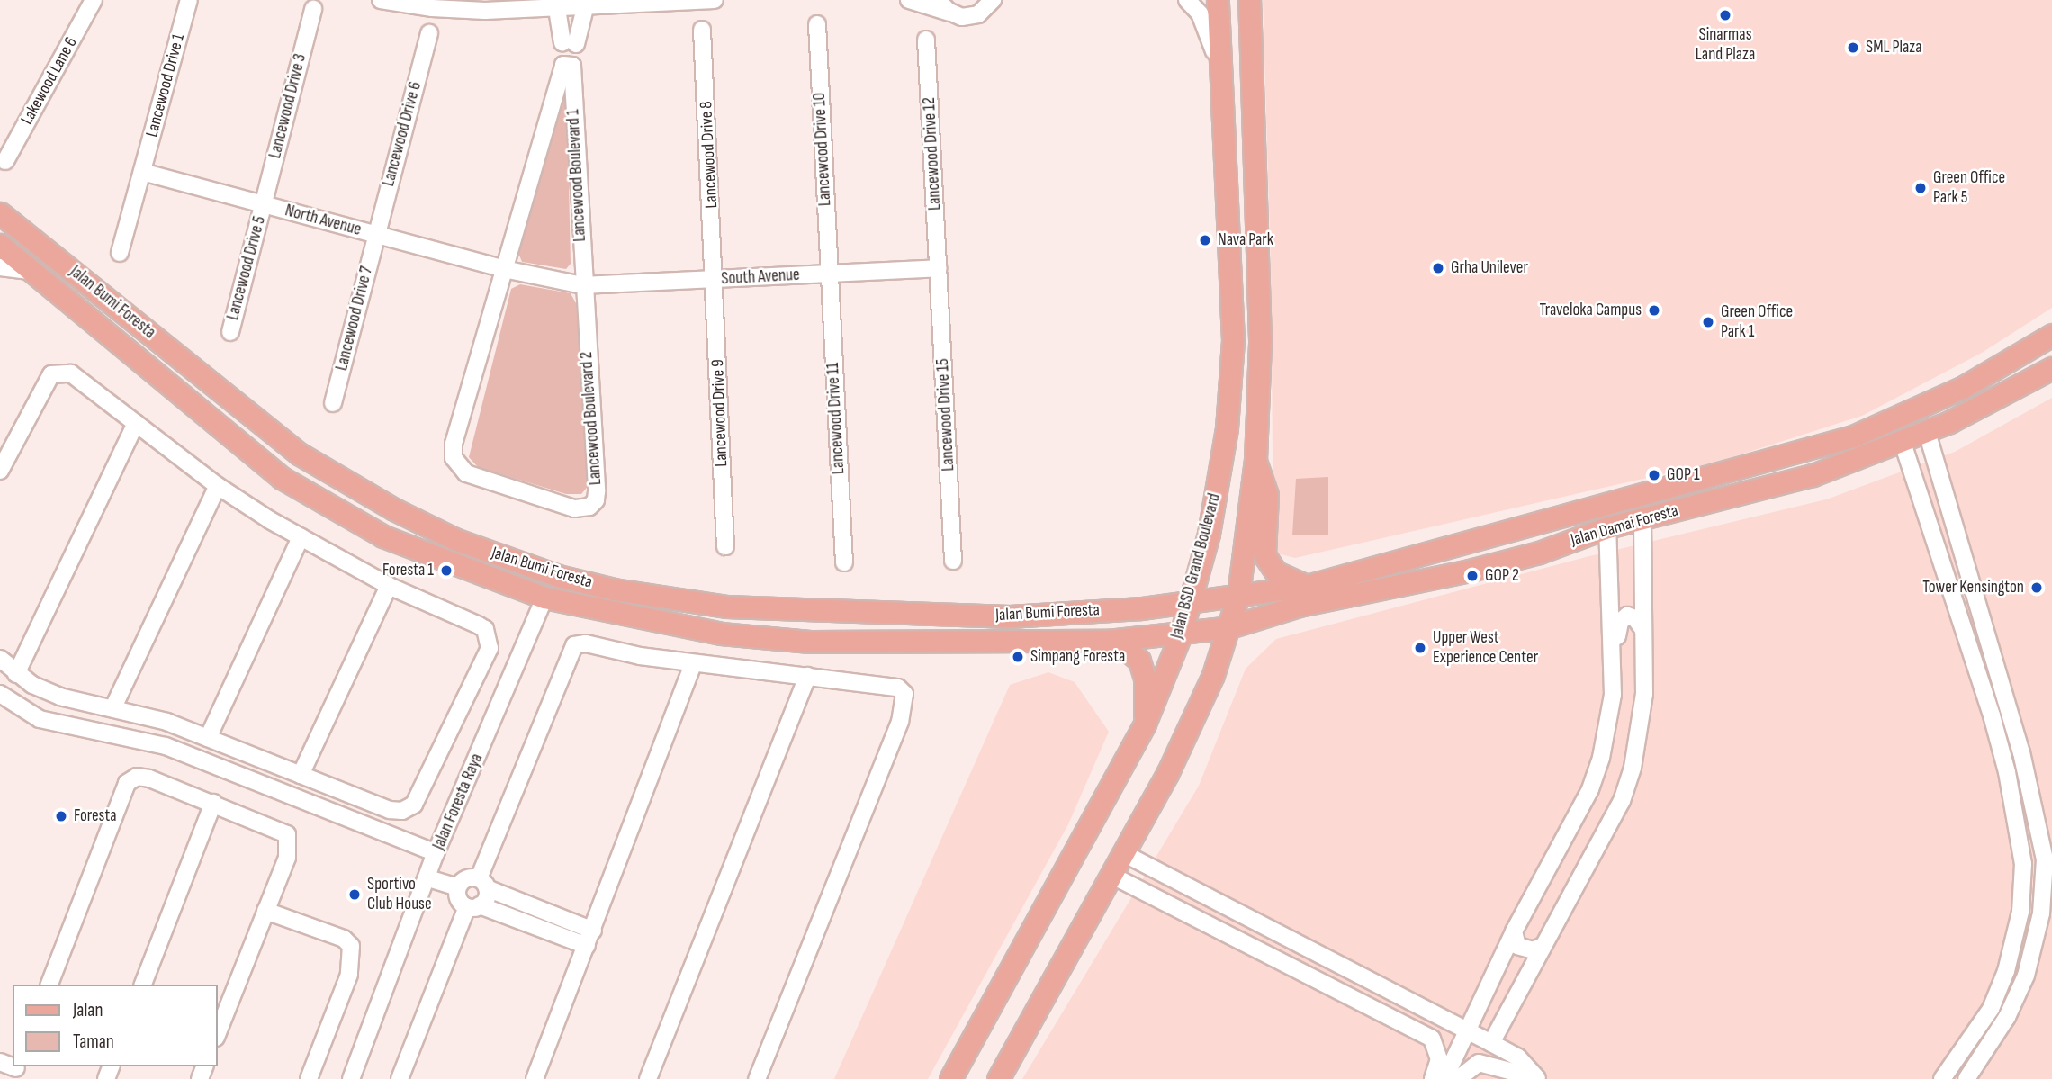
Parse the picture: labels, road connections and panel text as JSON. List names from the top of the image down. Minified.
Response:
{"streets":{"main road":["Jalan Bumi Foresta","Jalan Damai Foresta","Jalan BSD Grand Boulevard"],"street":["Lakewood Lane 6","Lancewood Drive 1","Lancewood Drive 3","Lancewood Drive 6","Lancewood Drive 10","Lancewood Drive 12","Lancewood Drive 8","Lancewood Boulevard 1","North Avenue","Lancewood Drive 5","South Avenue","Lancewood Drive 7","Lancewood Drive 9","Lancewood Drive 15","Lancewood Boulevard 2","Lancewood Drive 11","Jalan Foresta Raya"]},"crossings":[["Lancewood Drive 1","North Avenue"],["Lancewood Drive 3","North Avenue"],["Lancewood Drive 3","Lancewood Drive 5"],["Lancewood Drive 6","North Avenue"],["Lancewood Drive 6","Lancewood Drive 7"],["Lancewood Drive 10","South Avenue"],["Lancewood Drive 10","Lancewood Drive 11"],["Lancewood Drive 12","South Avenue"],["Lancewood Drive 12","Lancewood Drive 15"],["Lancewood Drive 8","South Avenue"],["Lancewood Drive 8","Lancewood Drive 9"],["Lancewood Boulevard 1","North Avenue"],["Lancewood Boulevard 1","South Avenue"],["Lancewood Boulevard 1","Lancewood Boulevard 2"],["North Avenue","Lancewood Drive 5"],["North Avenue","South Avenue"],["North Avenue","Lancewood Drive 7"],["North Avenue","Lancewood Boulevard 2"],["South Avenue","Lancewood Drive 9"],["South Avenue","Lancewood Drive 15"],["South Avenue","Lancewood Boulevard 2"],["South Avenue","Lancewood Drive 11"],["Jalan Bumi Foresta","Jalan Damai Foresta"],["Jalan Bumi Foresta","Jalan BSD Grand Boulevard"],["Jalan Bumi Foresta","Jalan Foresta Raya"],["Jalan Damai Foresta","Jalan BSD Grand Boulevard"]],"places":["Sinarmas Land Plaza","SML Plaza","Green Office Park 5","Nava Park","Grha Unilever","Traveloka Campus","Green Office Park 1","GOP 1","Foresta 1","GOP 2","Tower Kensington","Upper West Experience Center","Simpang Foresta","Foresta","Sportivo Club House"],"legend":["Jalan","Taman"]}
